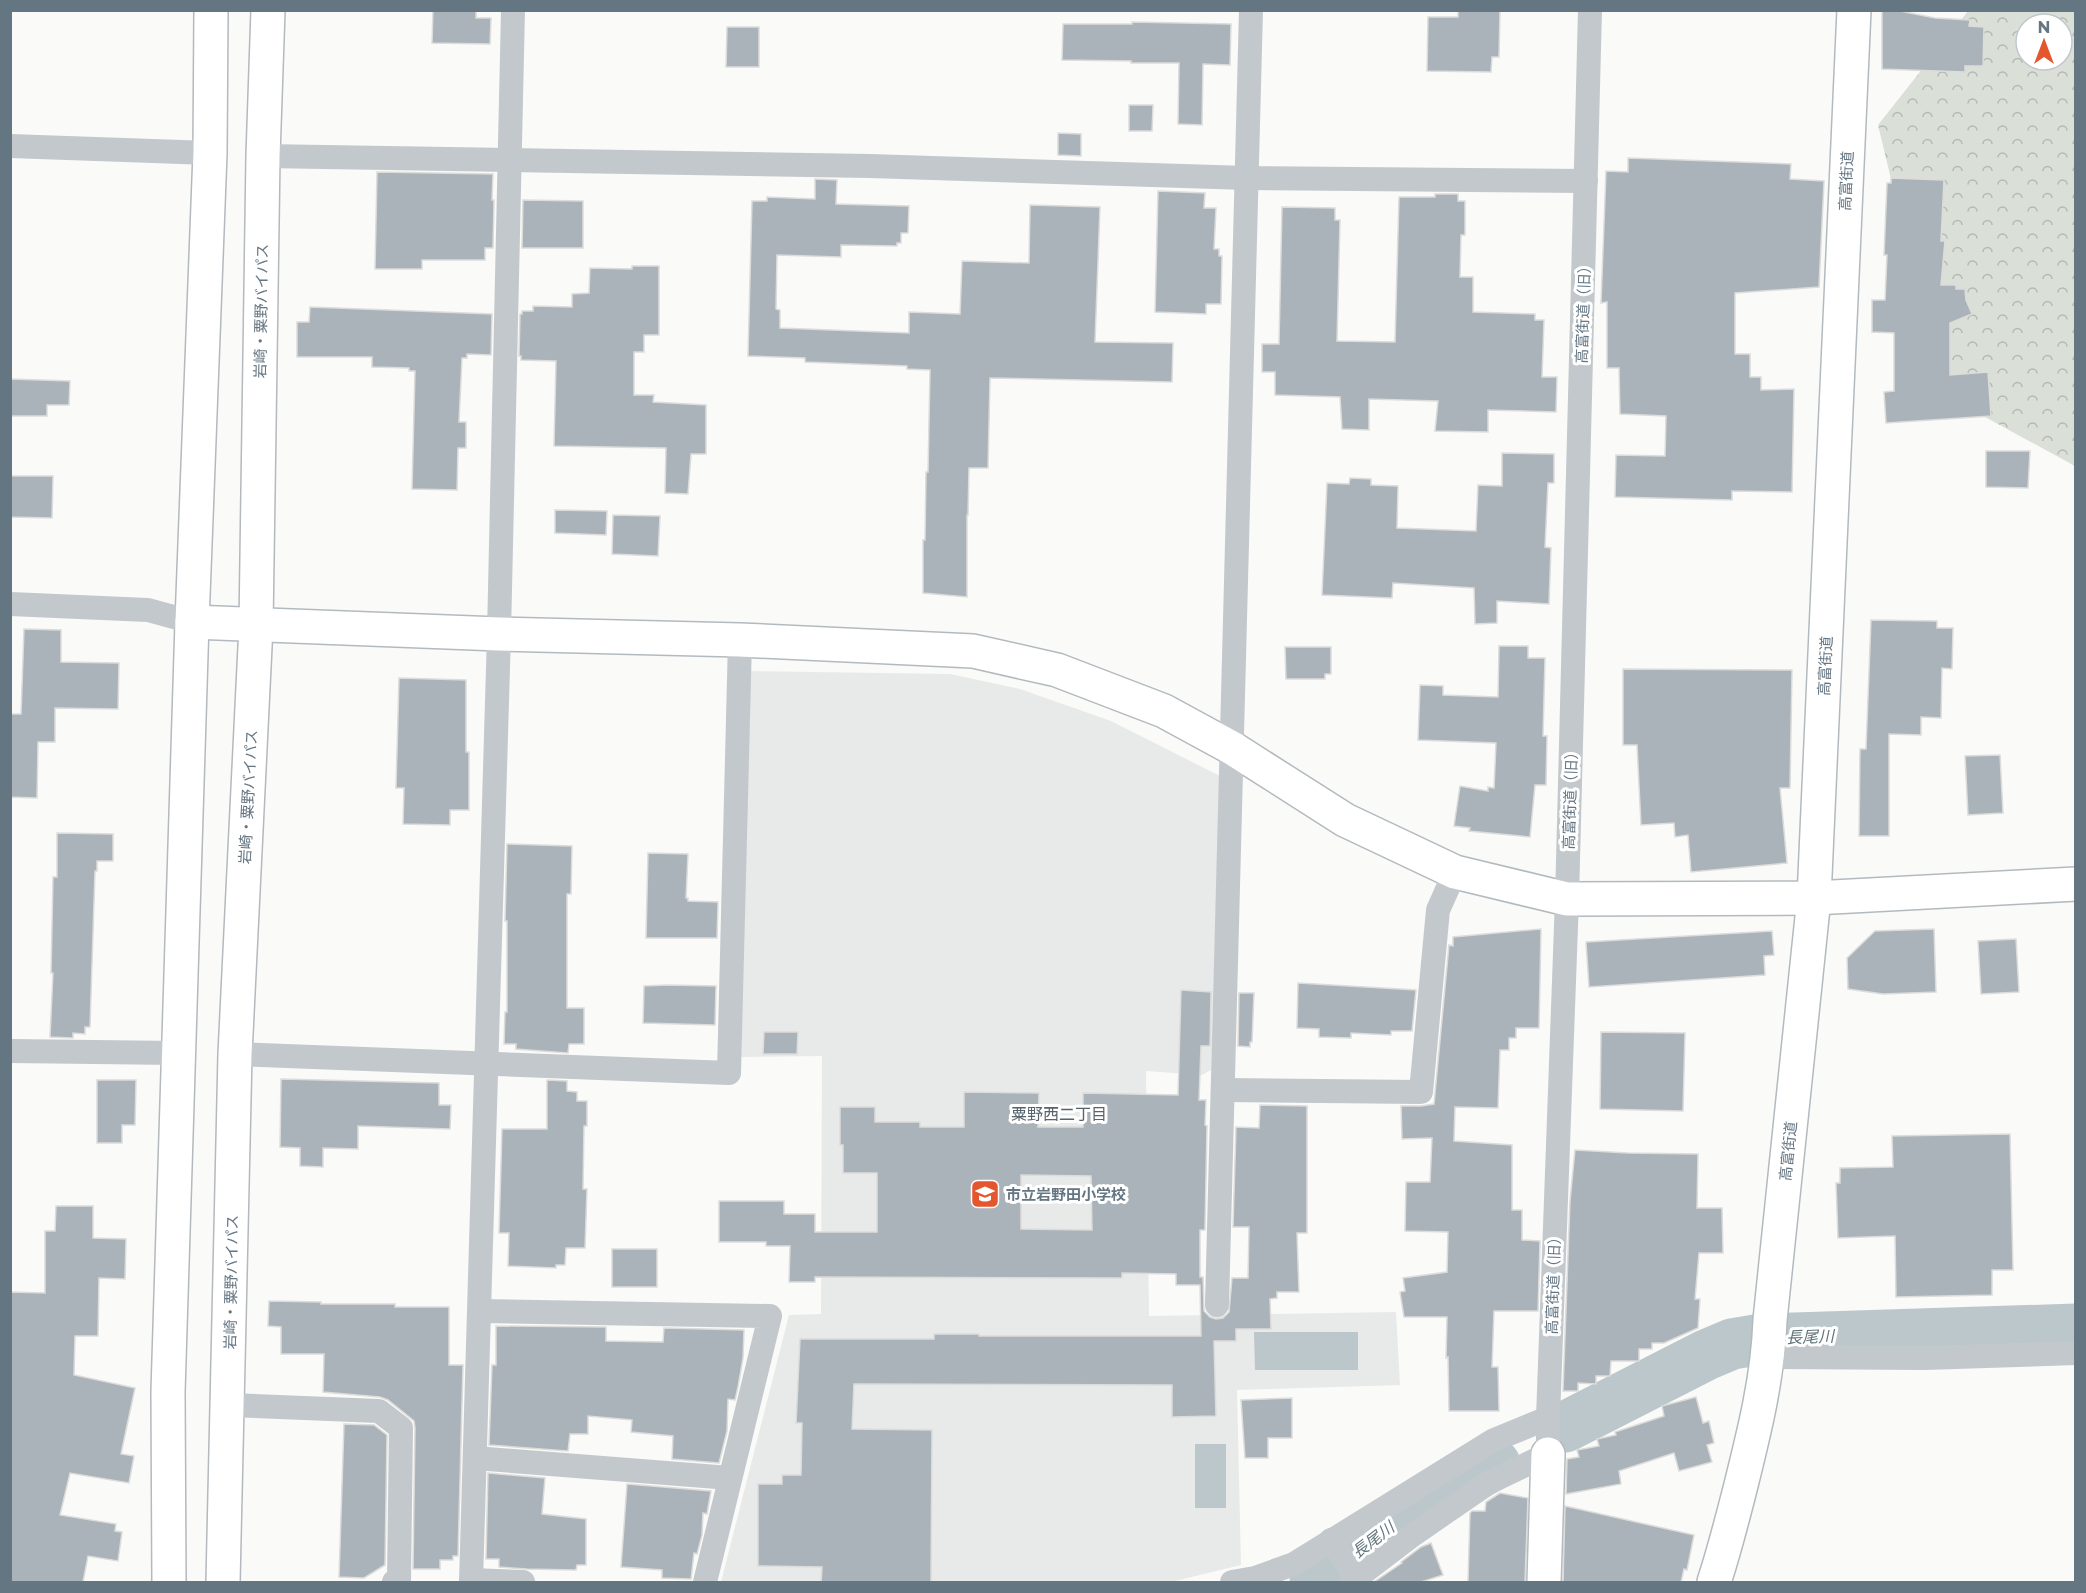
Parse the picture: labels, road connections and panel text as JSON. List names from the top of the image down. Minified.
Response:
{"streets":{"main road":["高富街道","岩崎・粟野バイパス","高富街道（旧）"]},"districts":["粟野西二丁目"],"water":["長尾川"],"places":{"school or university":["市立岩野田小学校"]},"north":"top"}
